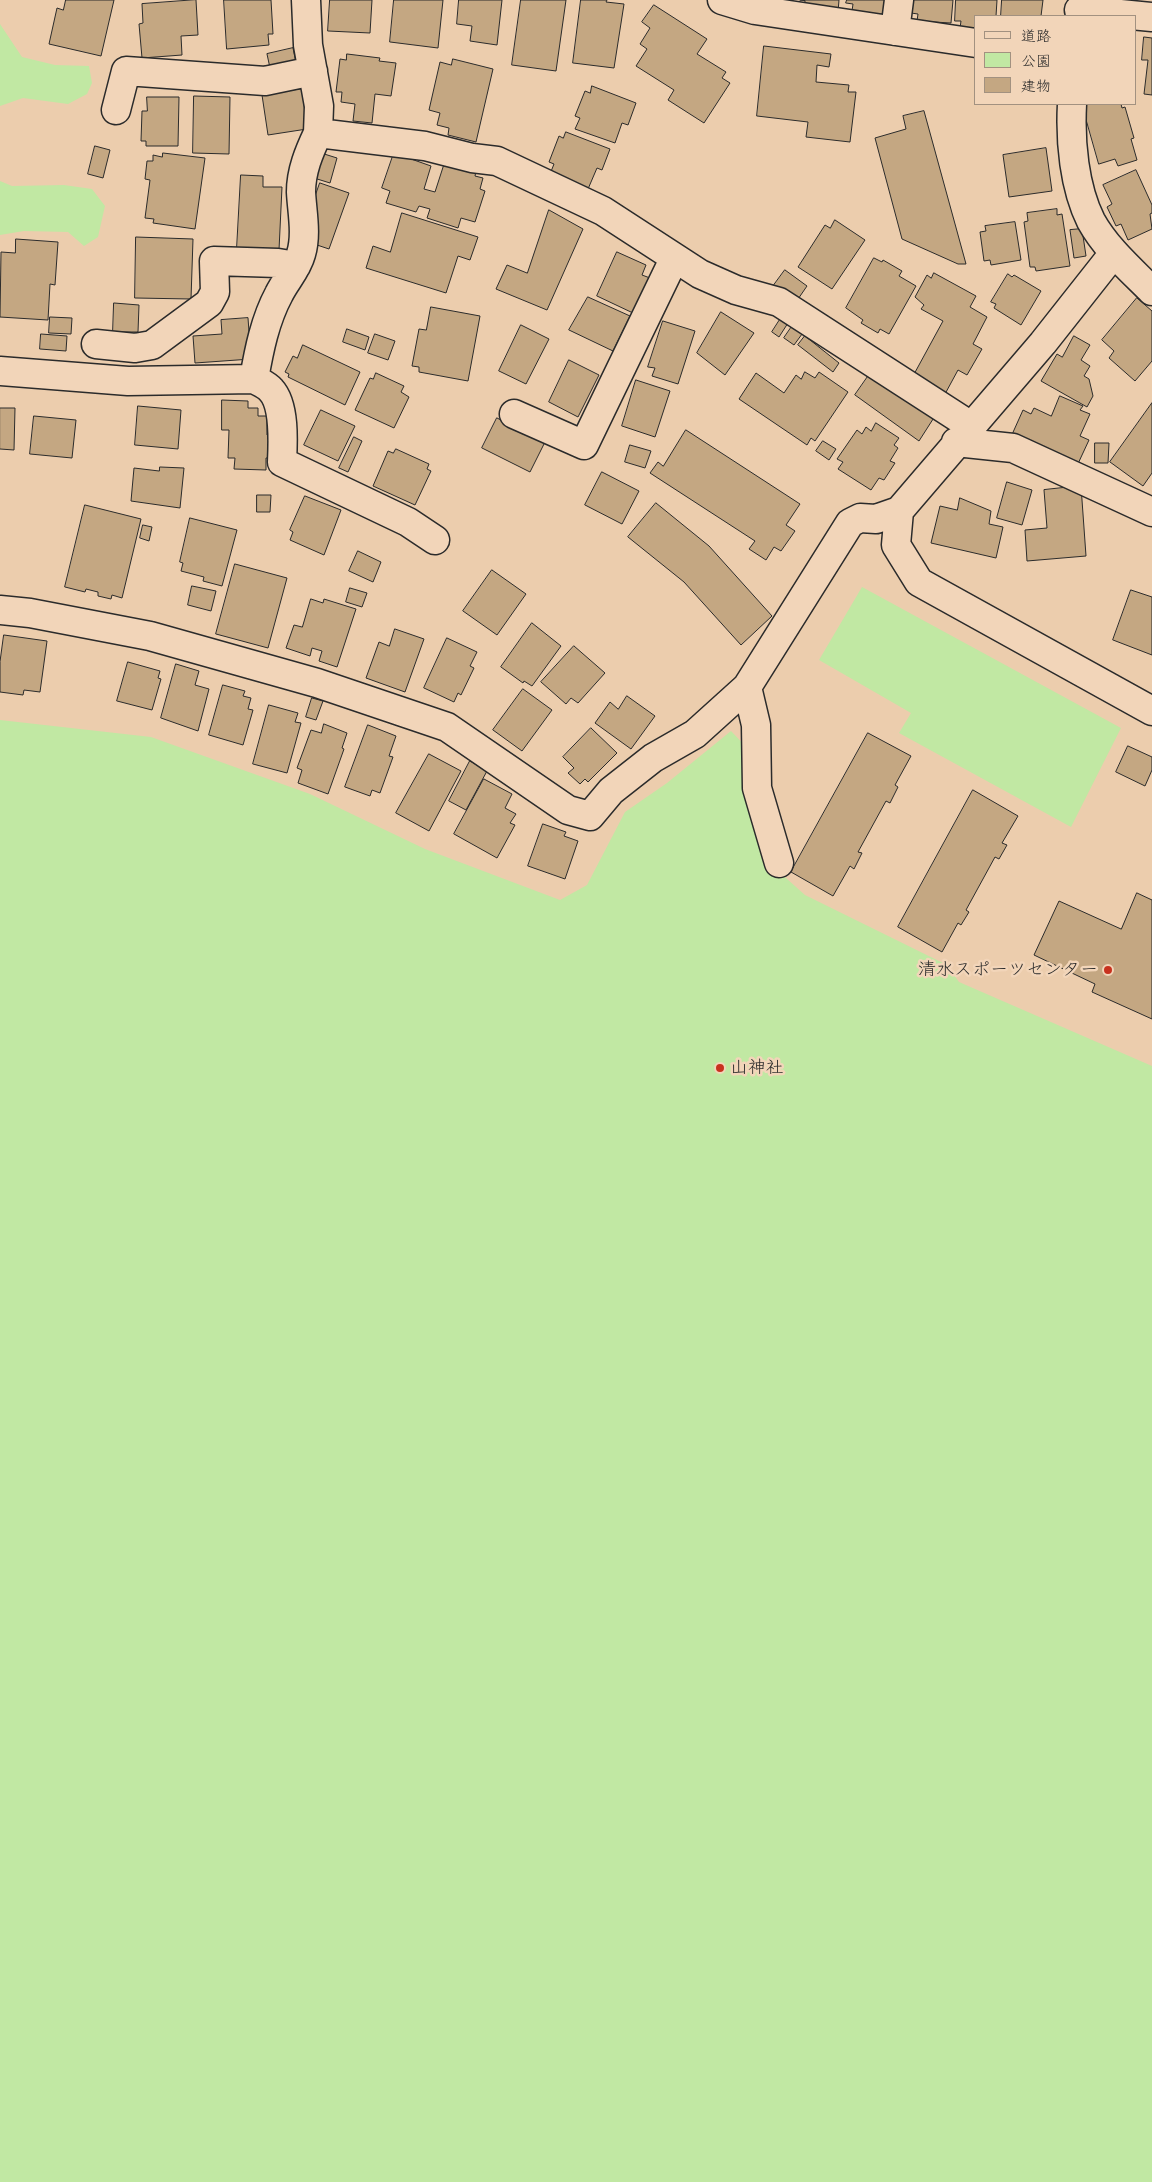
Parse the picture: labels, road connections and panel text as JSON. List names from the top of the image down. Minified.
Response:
{"places":["清水スポーツセンター","山神社"],"legend":["道路","公園","建物"]}
